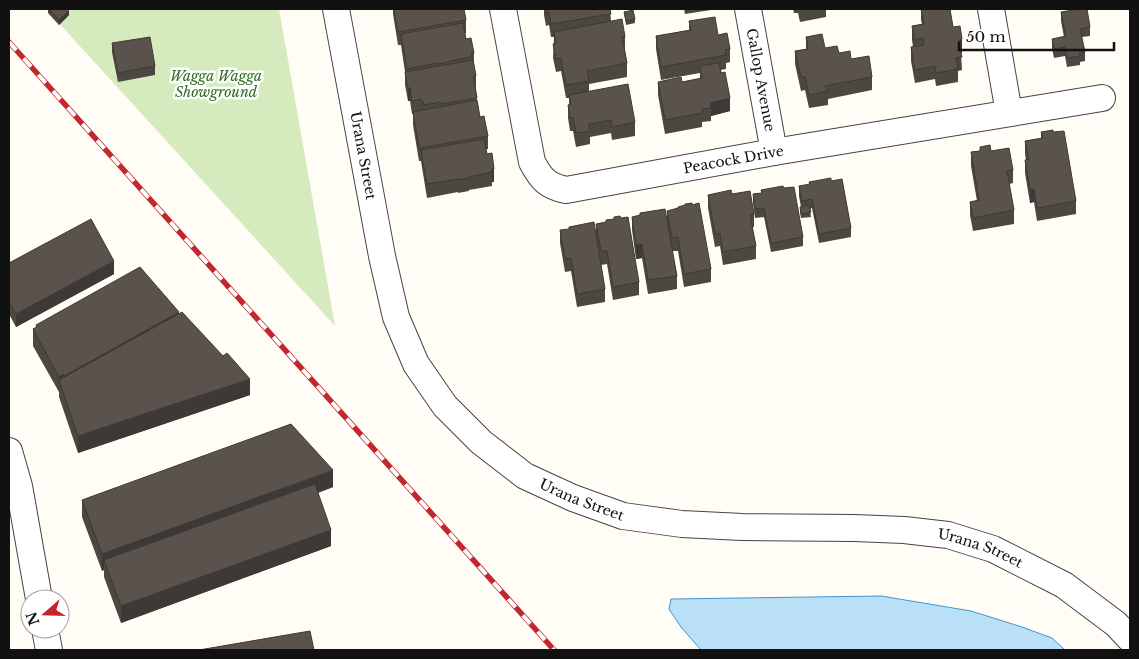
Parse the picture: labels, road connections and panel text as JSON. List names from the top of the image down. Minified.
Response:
{"streets":{"street":["Gallop Avenue","Urana Street","Peacock Drive"]},"crossings":[["Gallop Avenue","Peacock Drive"]],"parks":["Wagga Wagga Showground"],"scale_bar":"50 m","north":"left"}
